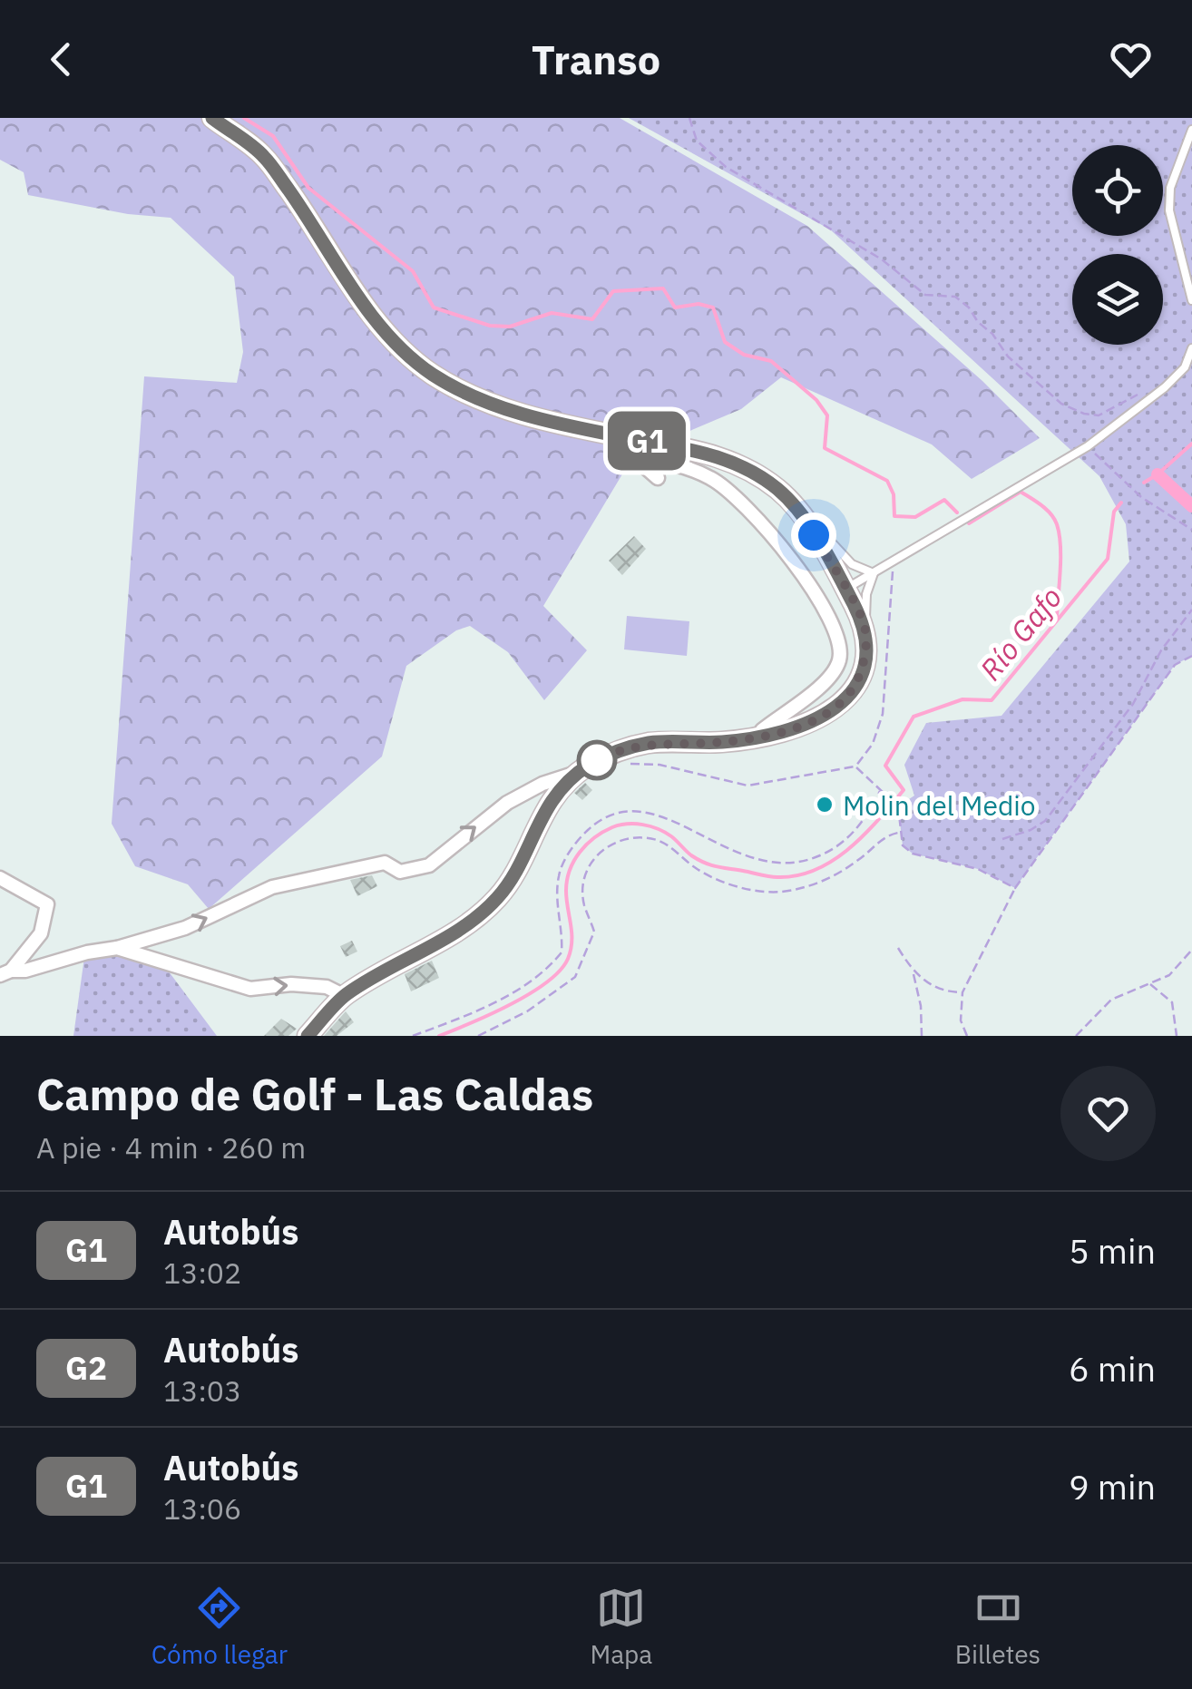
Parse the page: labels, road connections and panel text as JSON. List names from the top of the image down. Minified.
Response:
{"water":["Río Gafo"],"places":["Molin del Medio"],"lines":["bus line G1"],"page":{"header":"Transo","on_map":"G1","heading":["Campo de Golf - Las Caldas","A pie · 4 min · 260 m"],"list":[{"mark":"G1","name":"Autobús","note":"13:02","value":"5 min"},{"mark":"G2","name":"Autobús","note":"13:03","value":"6 min"},{"mark":"G1","name":"Autobús","note":"13:06","value":"9 min"}],"tabs":["Cómo llegar","Mapa","Billetes"]}}
